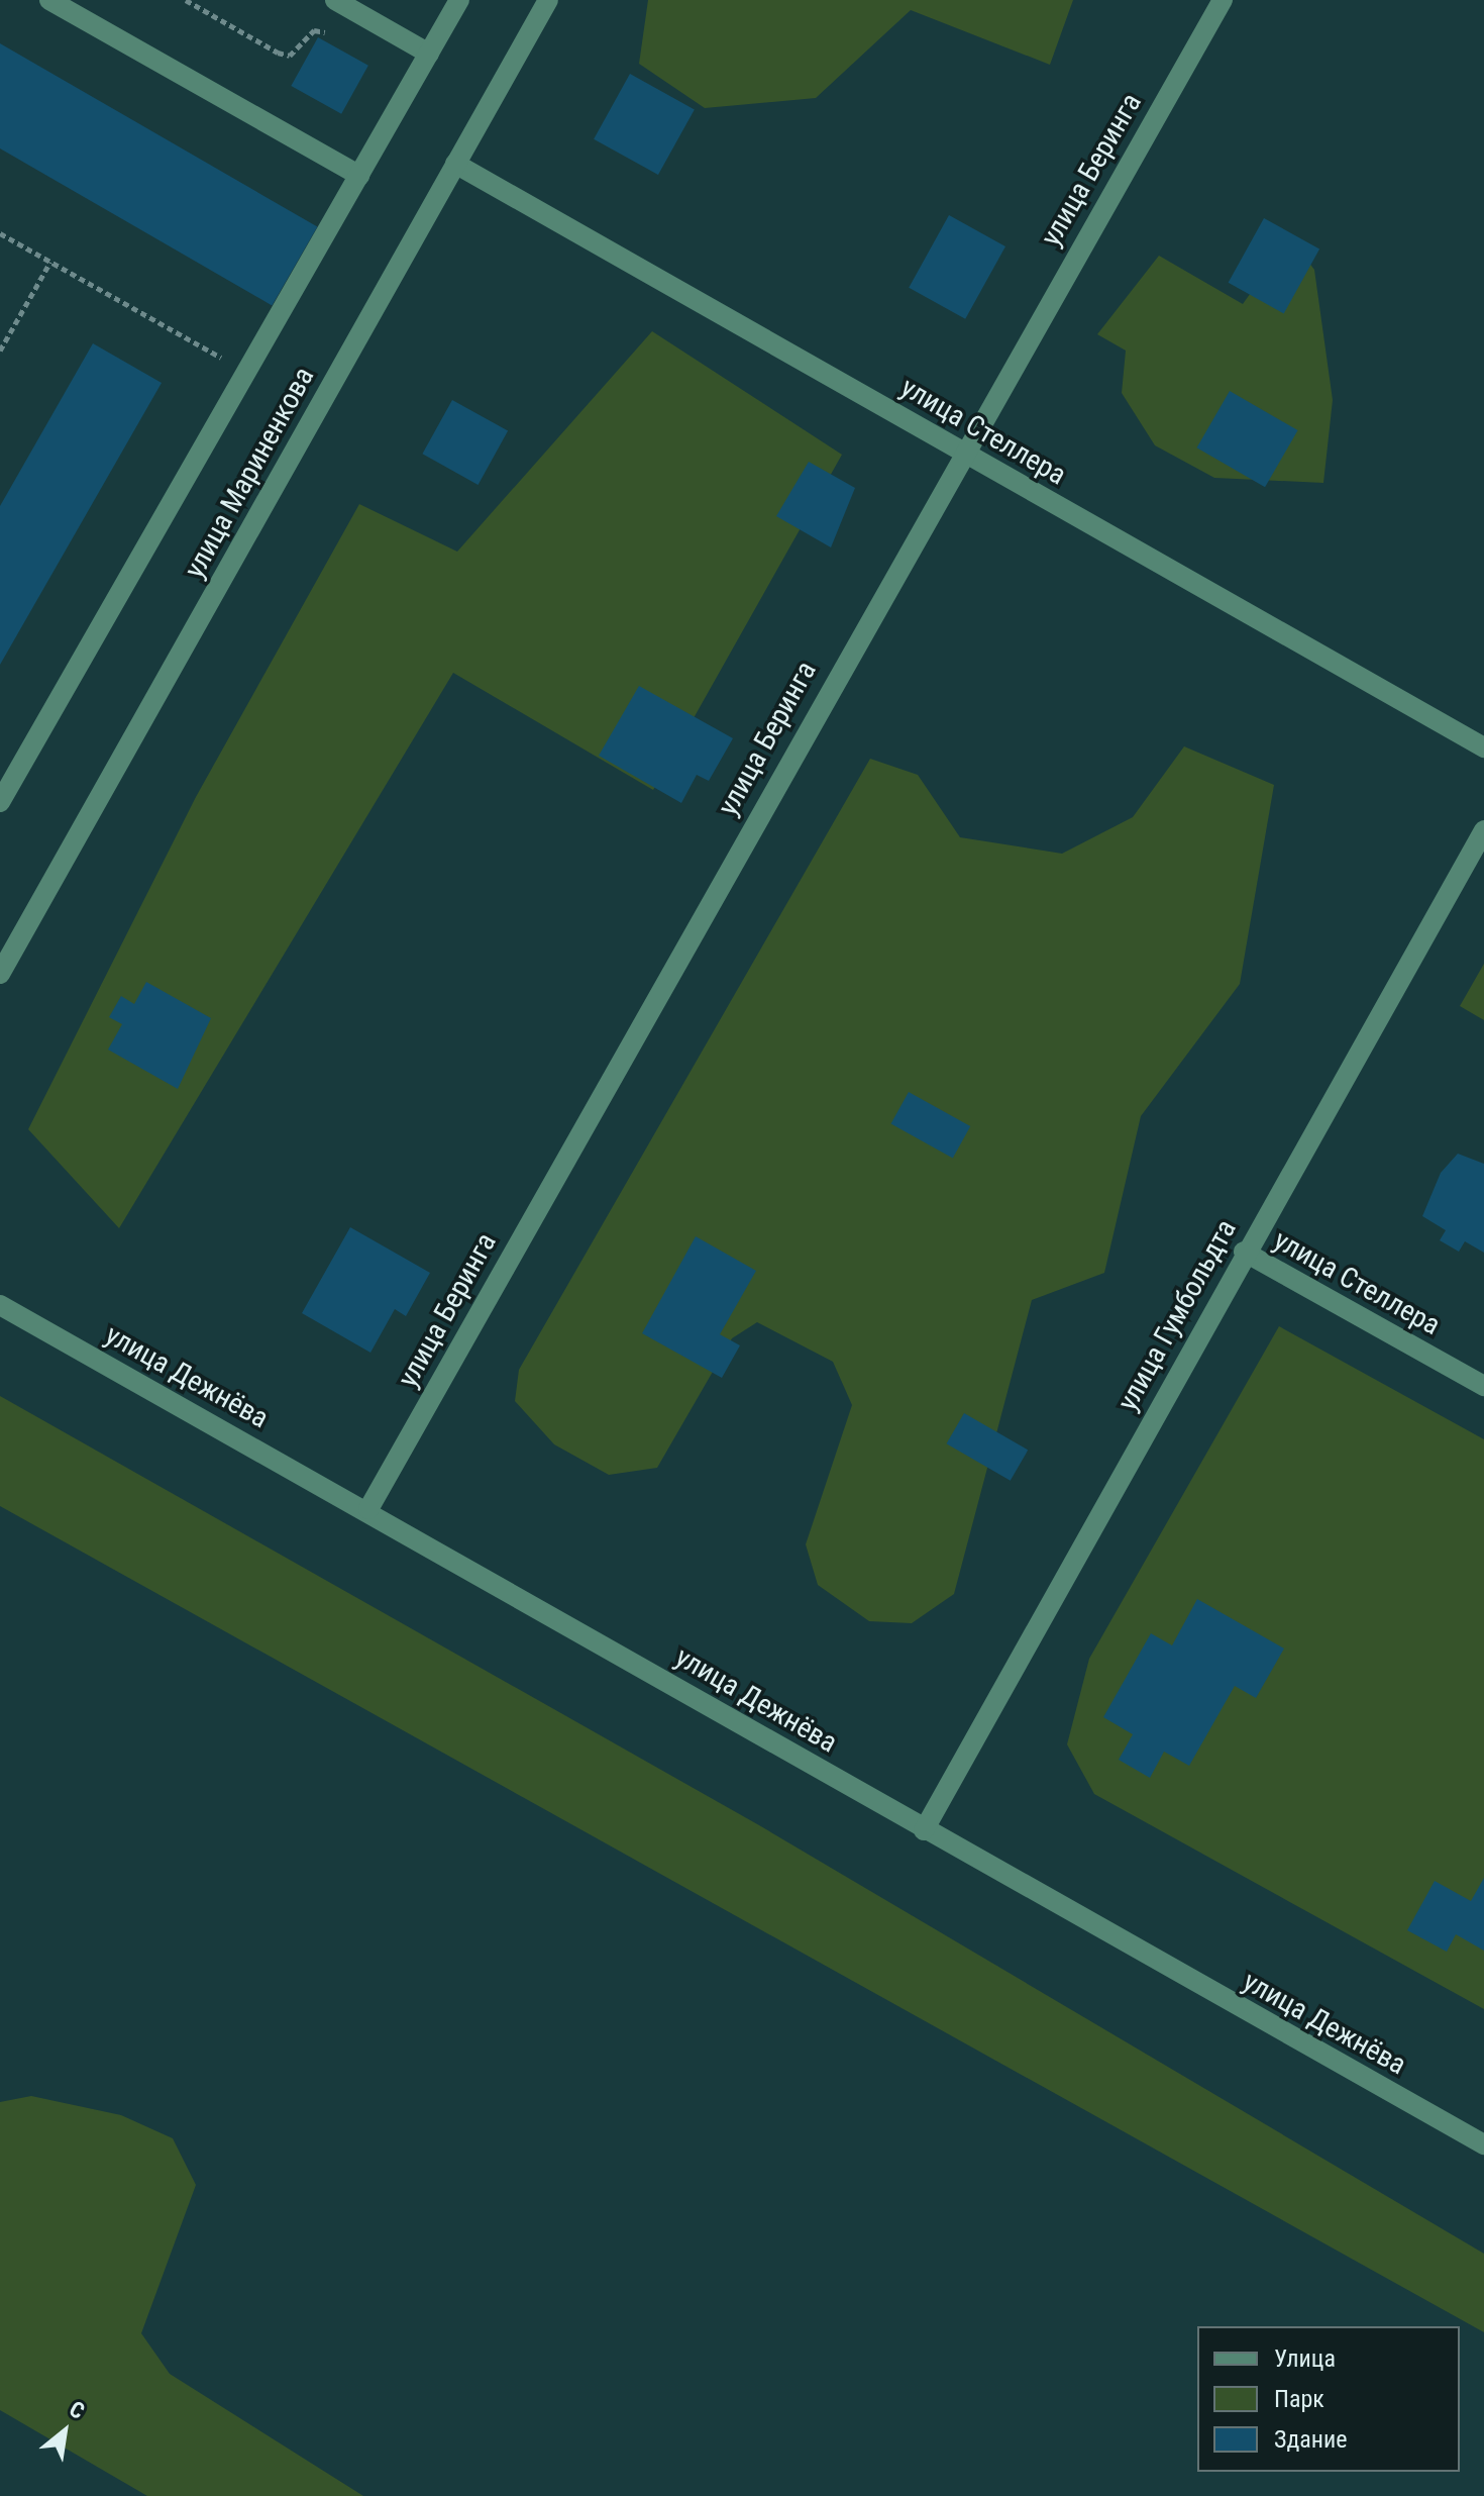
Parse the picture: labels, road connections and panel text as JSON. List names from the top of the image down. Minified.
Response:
{"streets":{"street":["улица Беринга","улица Стеллера","улица Мариненкова","улица Гумбольдта","улица Дежнёва"]},"crossings":[["улица Беринга","улица Стеллера"],["улица Беринга","улица Дежнёва"],["улица Стеллера","улица Мариненкова"],["улица Стеллера","улица Гумбольдта"],["улица Гумбольдта","улица Дежнёва"]],"legend":["Улица","Парк","Здание"],"north":"top right"}
